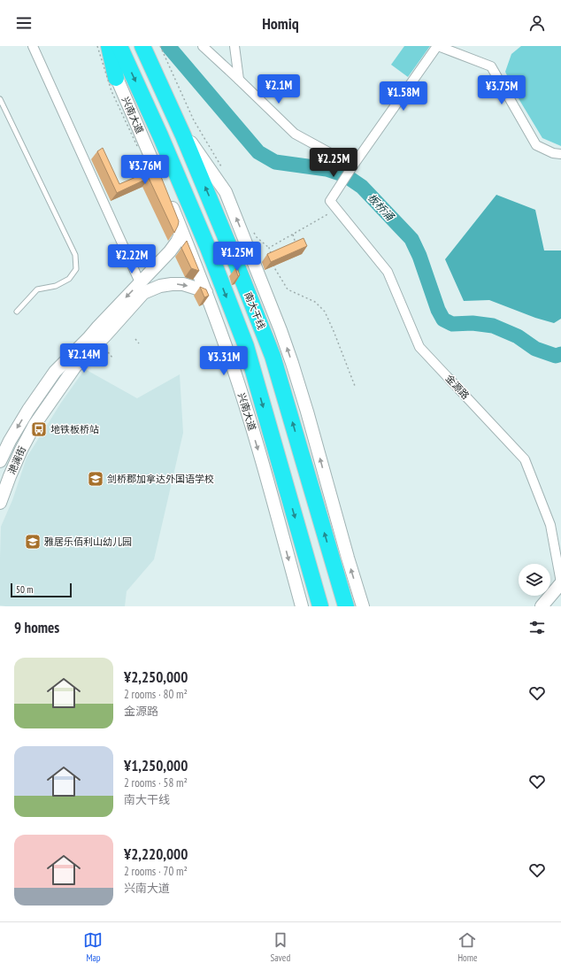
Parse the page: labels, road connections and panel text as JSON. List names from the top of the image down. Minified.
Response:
{"streets":{"highway":["南大干线"],"main road":["兴南大道","滟澜街"],"street":["金源路"]},"water":["板桥涌"],"places":{"bus stop":["地铁板桥站"],"school or university":["剑桥郡加拿达外国语学校","雅居乐佰利山幼儿园"]},"scale_bar":"50 m","page":{"header":"Homiq","price":["¥2.1M","¥3.75M","¥1.58M","¥2.25M","¥3.76M","¥1.25M","¥2.22M","¥2.14M","¥3.31M"],"scale":"50 m","heading":"9 homes","list":[{"name":"¥2,250,000","note":"2 rooms · 80 m² · 金源路"},{"name":"¥1,250,000","note":"2 rooms · 58 m² · 南大干线"},{"name":"¥2,220,000","note":"2 rooms · 70 m² · 兴南大道"}],"tabs":["Map","Saved","Home"]}}
